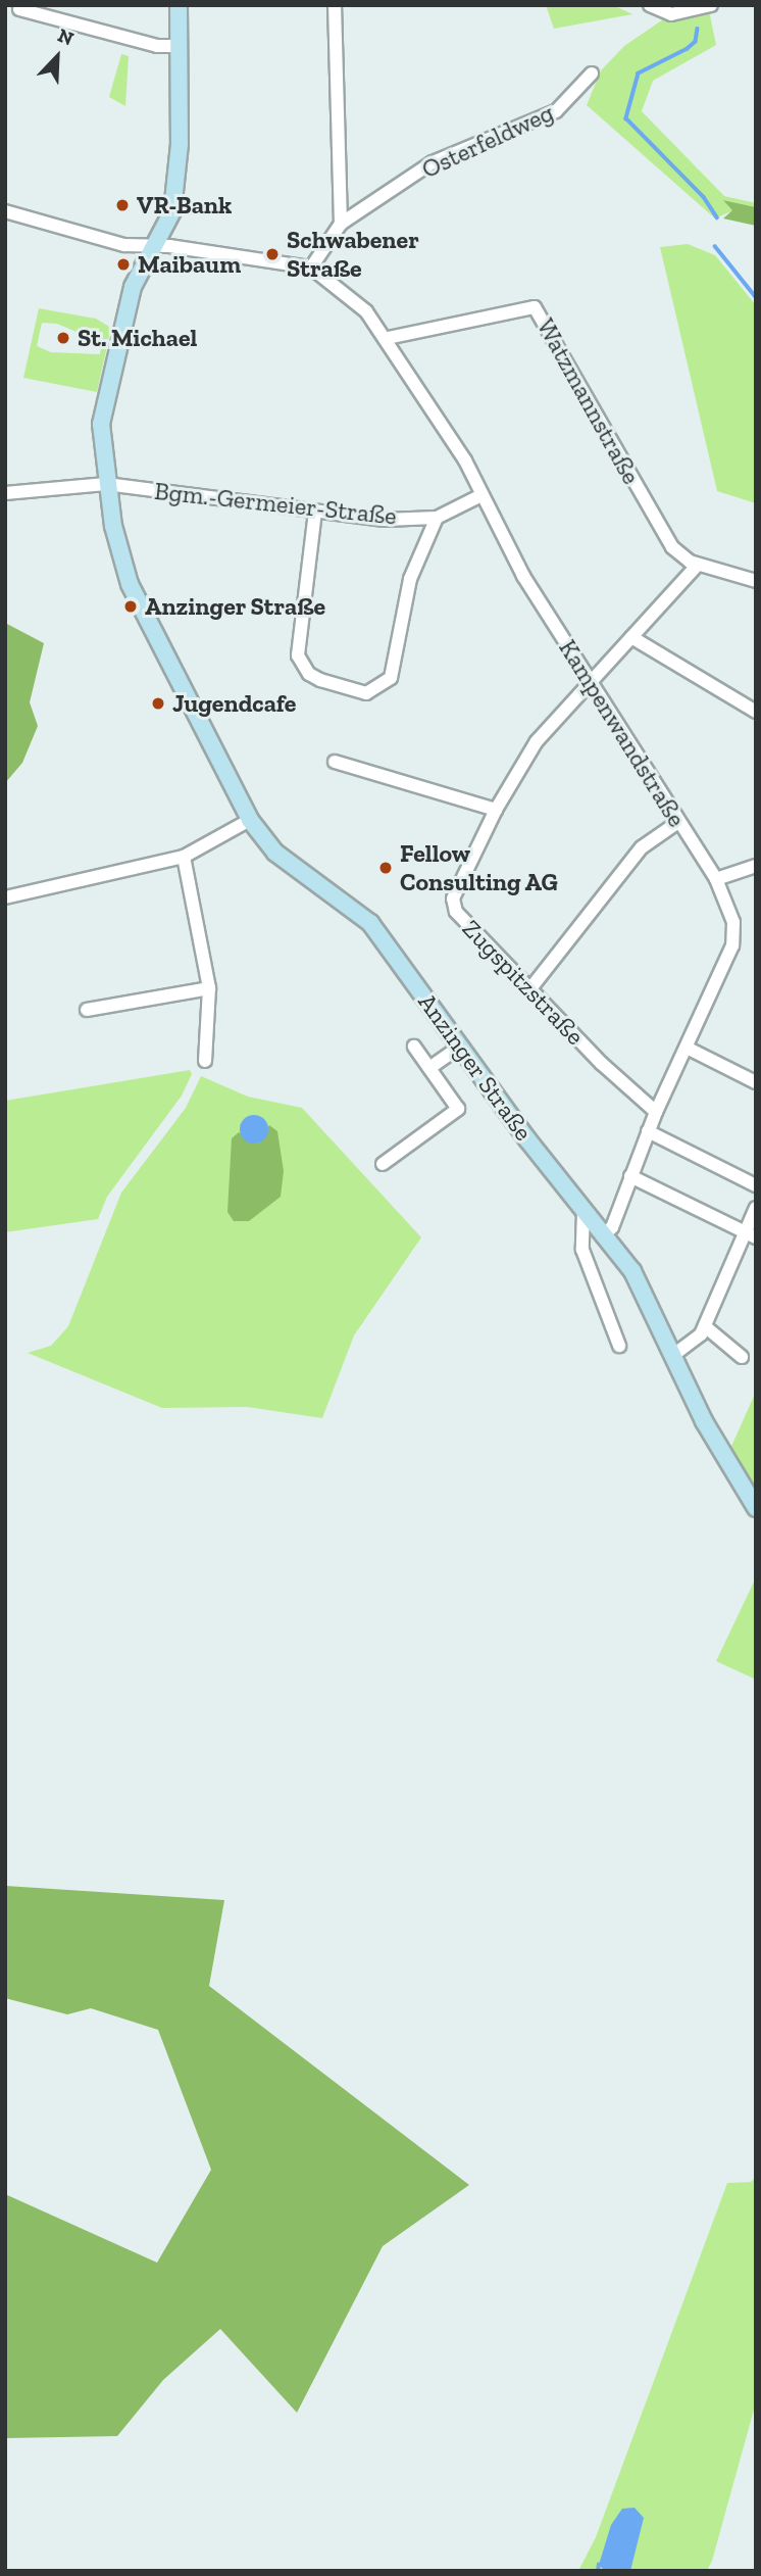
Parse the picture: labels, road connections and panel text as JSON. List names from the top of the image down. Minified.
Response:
{"streets":{"street":["Osterfeldweg","Watzmannstraße","Bgm.-Germeier-Straße","Kampenwandstraße","Zugspitzstraße","Anzinger Straße"]},"crossings":[["Watzmannstraße","Kampenwandstraße"],["Watzmannstraße","Zugspitzstraße"],["Bgm.-Germeier-Straße","Kampenwandstraße"],["Bgm.-Germeier-Straße","Anzinger Straße"],["Kampenwandstraße","Zugspitzstraße"],["Kampenwandstraße","Anzinger Straße"]],"places":["VR-Bank","Schwabener Straße","Maibaum","St. Michael","Anzinger Straße","Jugendcafe","Fellow Consulting AG"],"north":"top right"}
